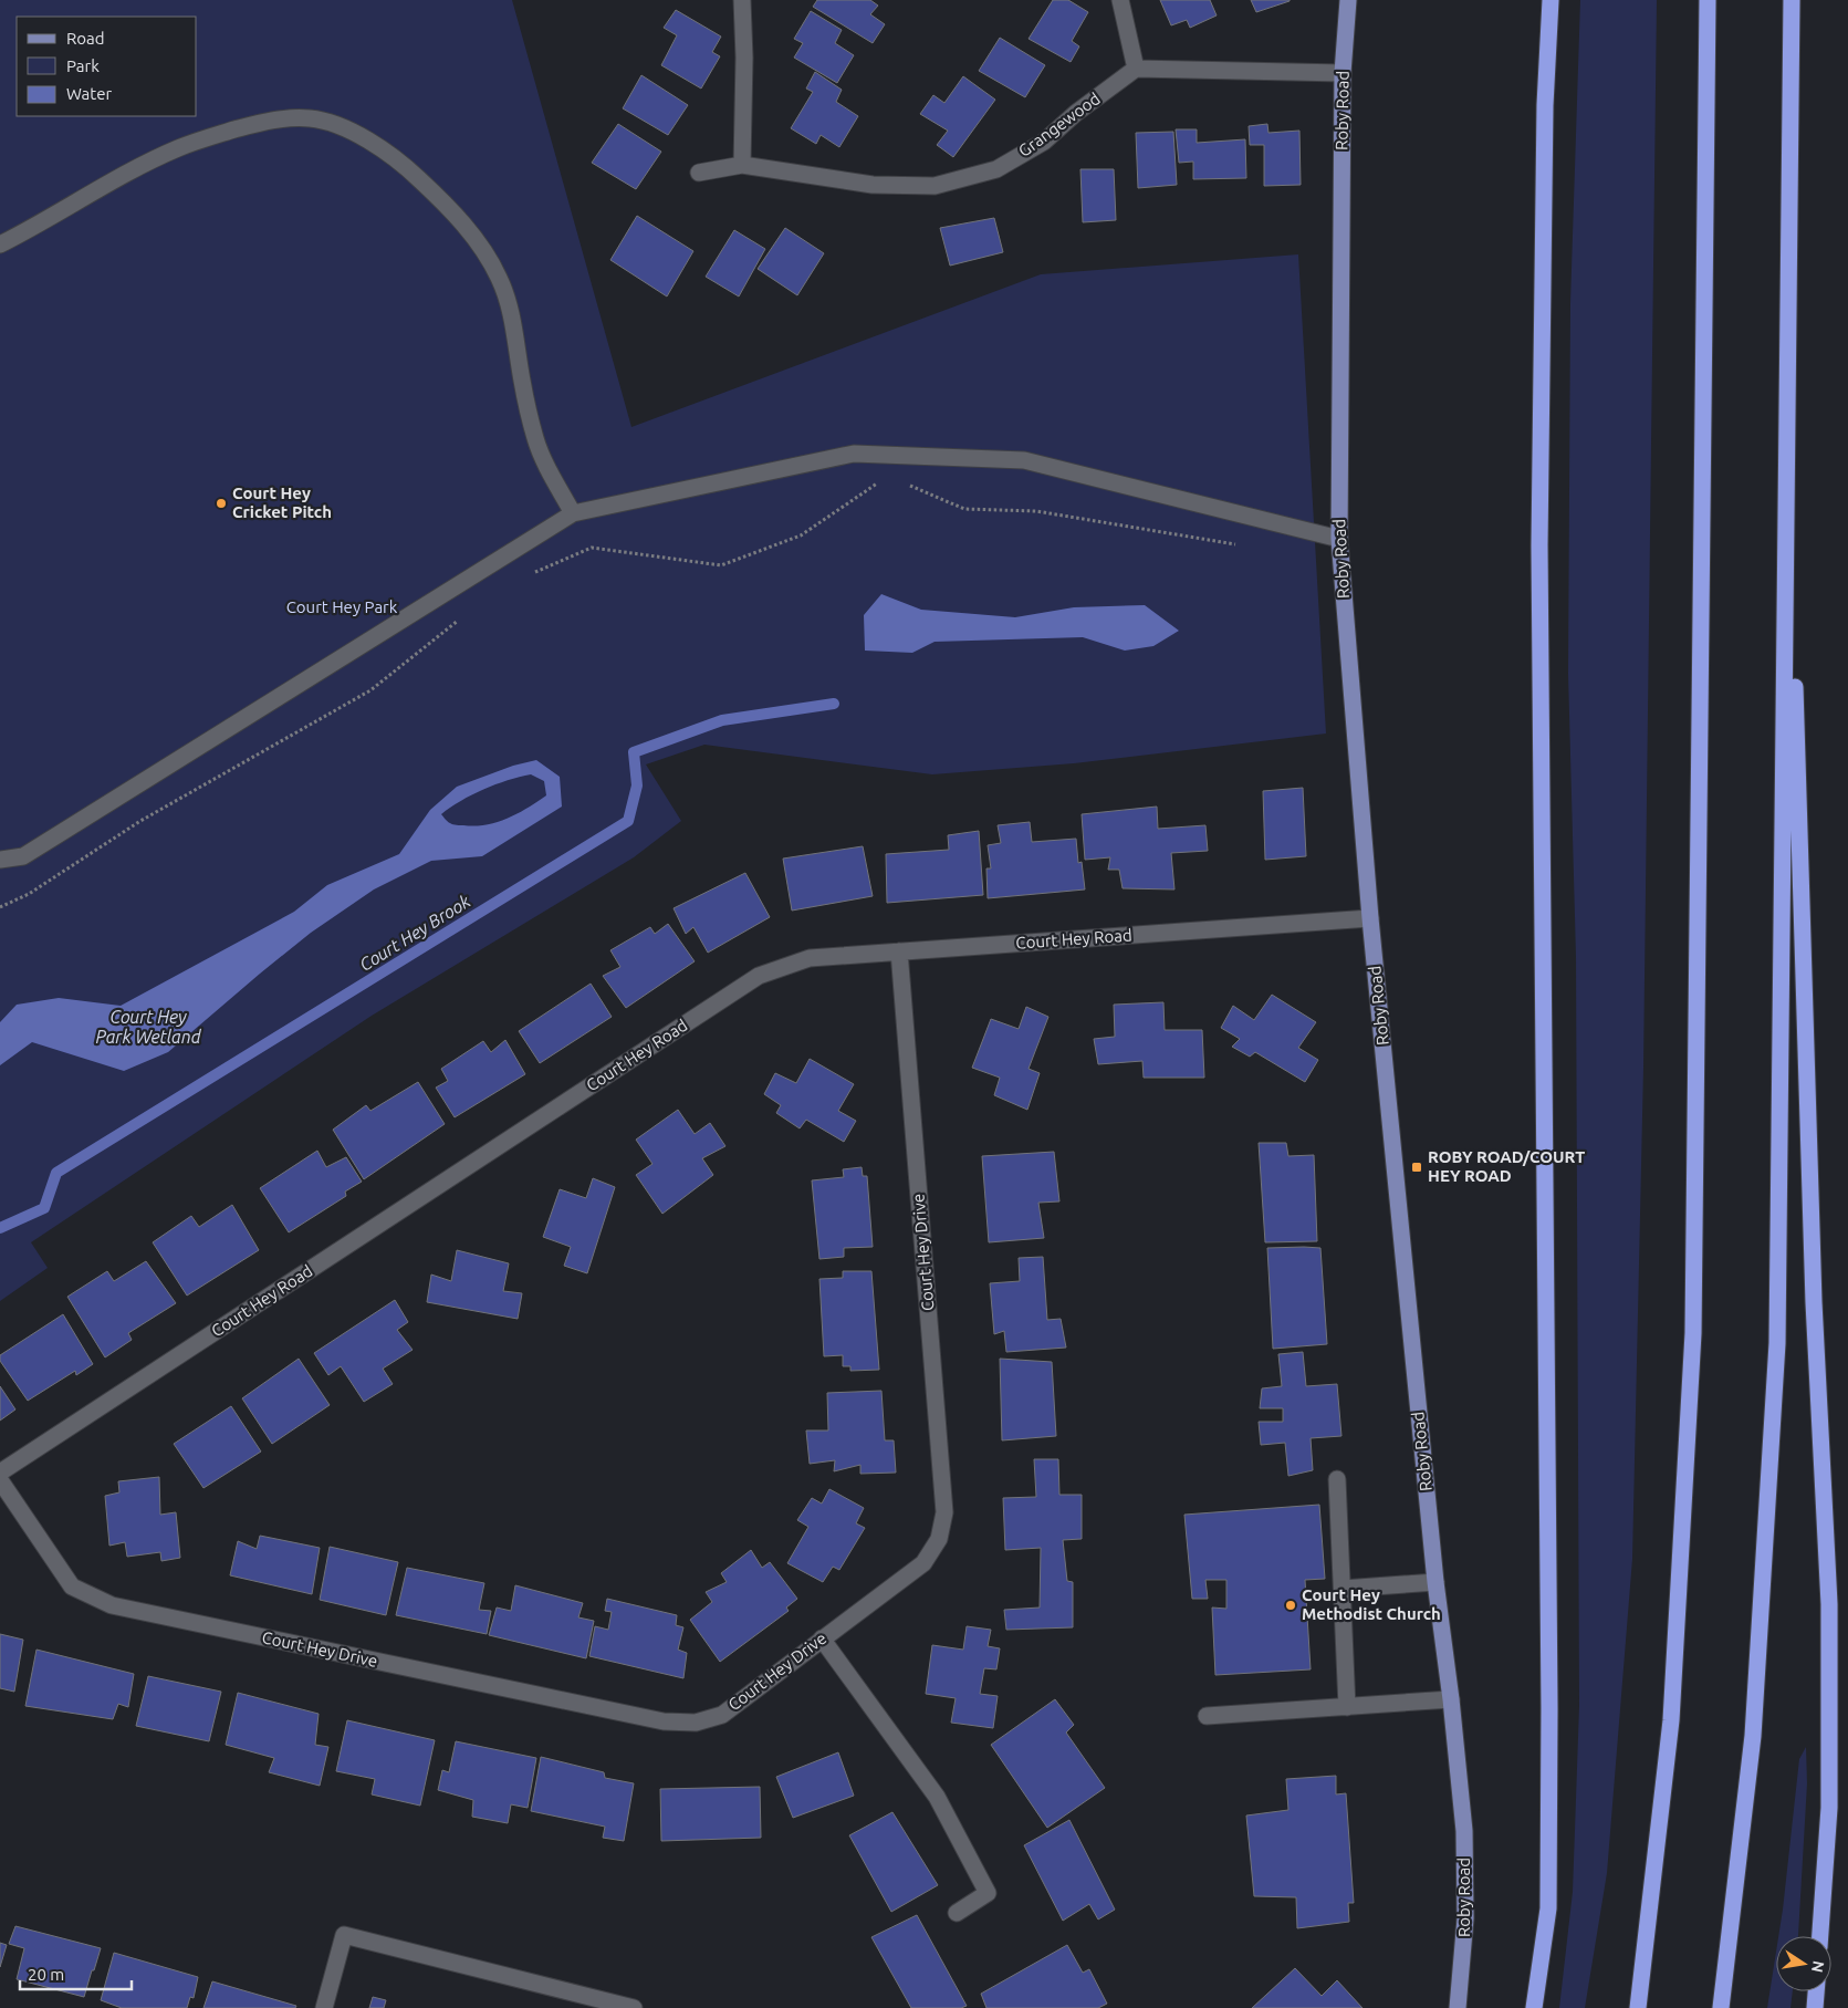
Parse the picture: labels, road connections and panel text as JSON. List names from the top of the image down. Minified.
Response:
{"streets":{"main road":["Roby Road"],"street":["Grangewood","Court Hey Road","Court Hey Drive"]},"crossings":[["Roby Road","Court Hey Road"],["Court Hey Road","Court Hey Drive"]],"water":["Court Hey Brook","Court Hey Park Wetland"],"parks":["Court Hey Park"],"places":{"other":["Court Hey Cricket Pitch","Court Hey Methodist Church"],"transit":["ROBY ROAD/COURT HEY ROAD"]},"legend":["Road","Park","Water"],"scale_bar":"20 m","north":"right"}
